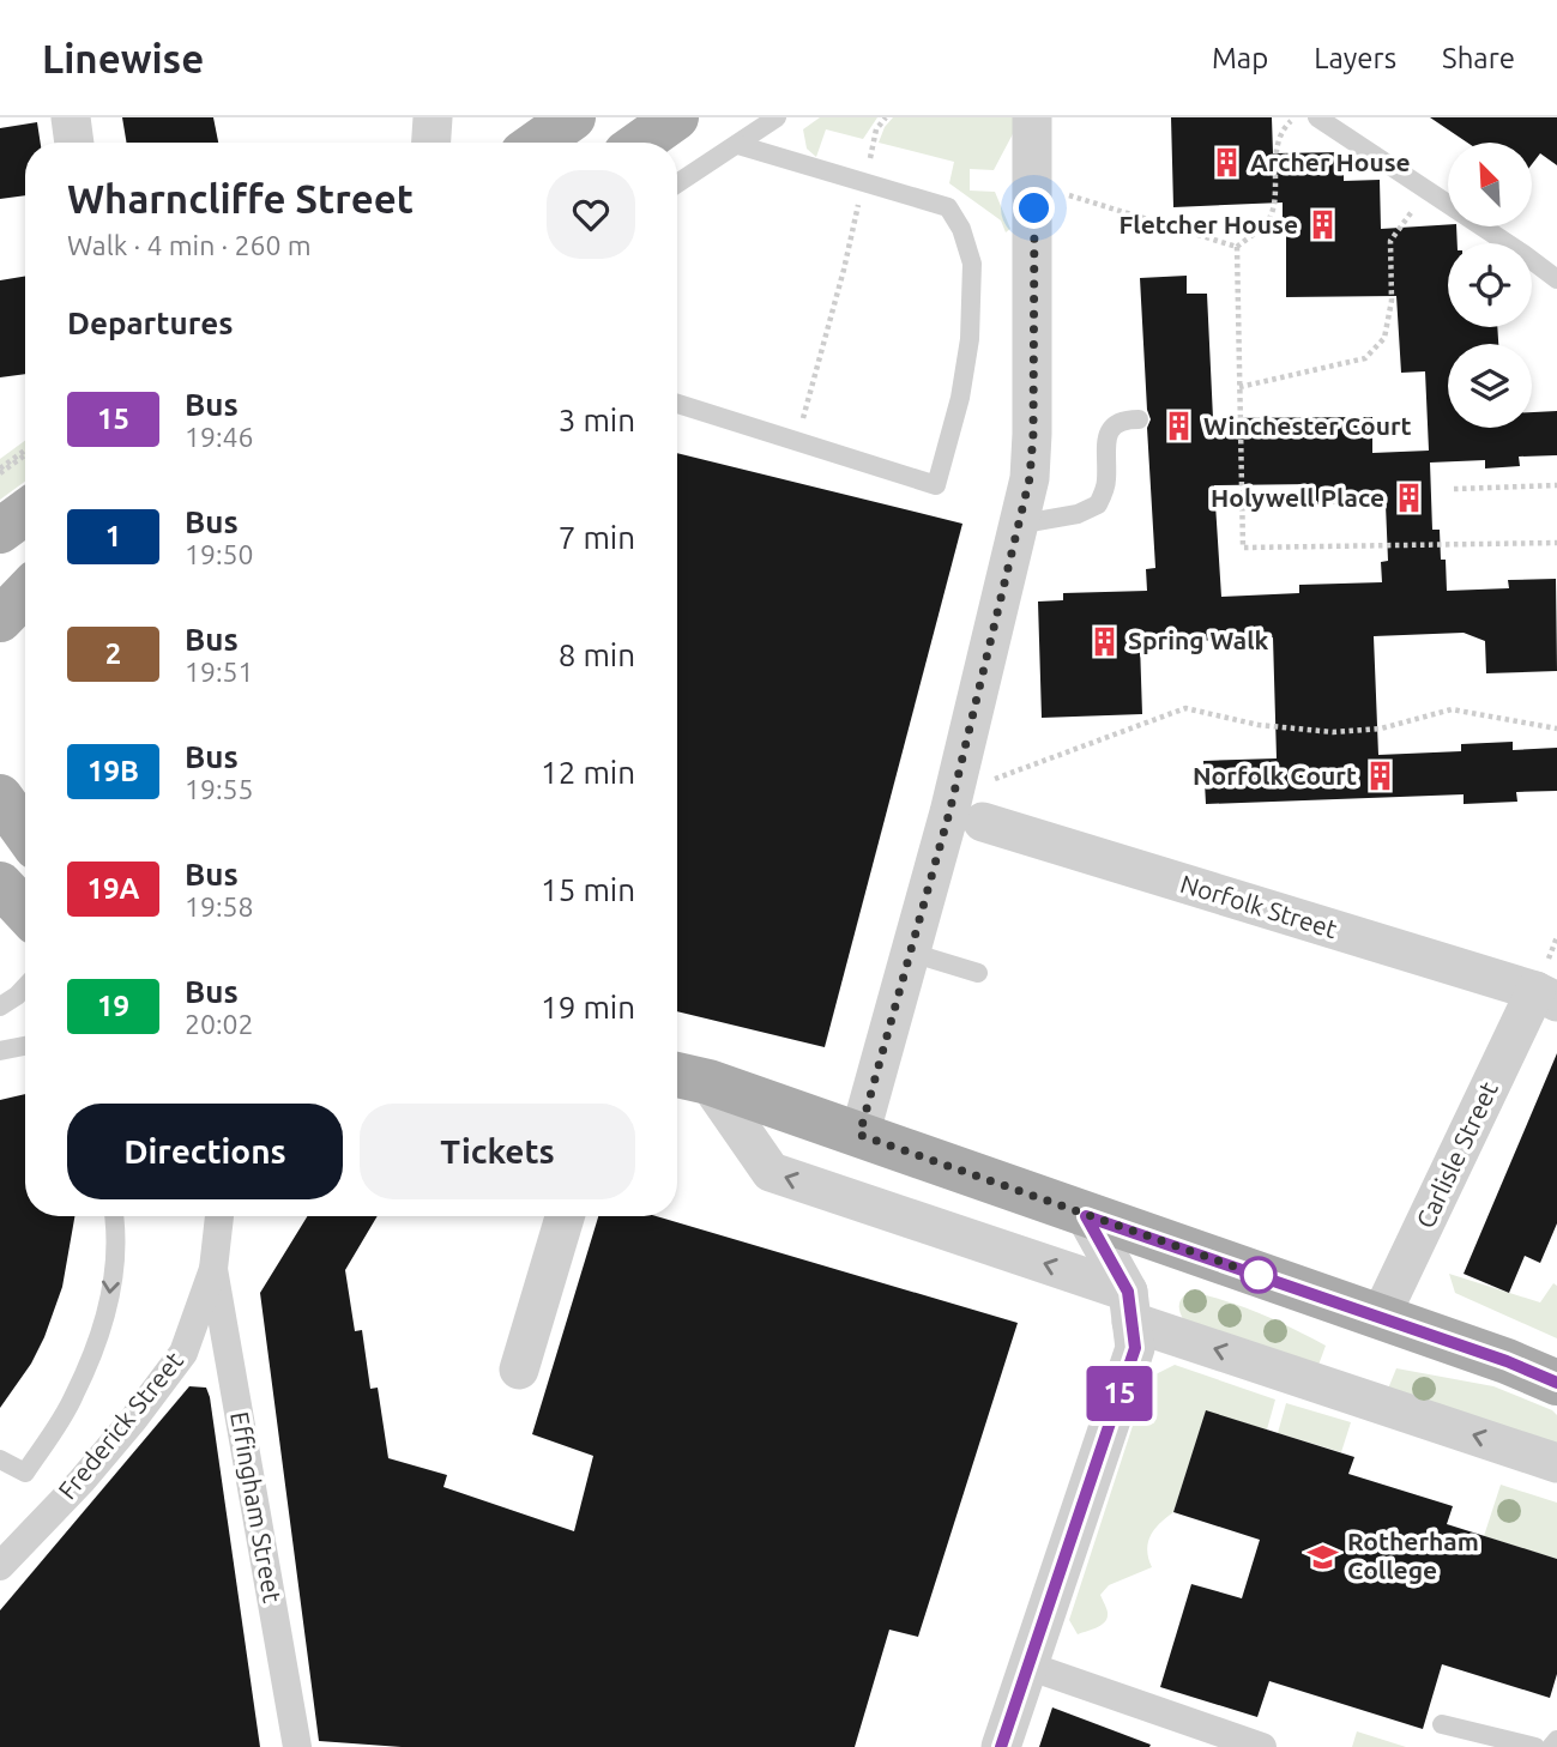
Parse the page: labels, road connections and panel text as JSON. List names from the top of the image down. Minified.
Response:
{"streets":{"street":["Norfolk Street","Carlisle Street","Frederick Street","Effingham Street"]},"crossings":[["Norfolk Street","Carlisle Street"],["Frederick Street","Effingham Street"]],"places":{"building":["Archer House","Fletcher House","Winchester Court","Holywell Place","Spring Walk","Norfolk Court"],"school or university":["Rotherham College"]},"lines":["bus line 15"],"north":"top left","page":{"header":"Linewise","nav":["Map","Layers","Share"],"on_map":"15","heading":[["Wharncliffe Street","Walk · 4 min · 260 m"],"Departures"],"list":[{"mark":"15","name":"Bus","note":"19:46","value":"3 min"},{"mark":"1","name":"Bus","note":"19:50","value":"7 min"},{"mark":"2","name":"Bus","note":"19:51","value":"8 min"},{"mark":"19B","name":"Bus","note":"19:55","value":"12 min"},{"mark":"19A","name":"Bus","note":"19:58","value":"15 min"},{"mark":"19","name":"Bus","note":"20:02","value":"19 min"}],"buttons":["Directions","Tickets"]}}
